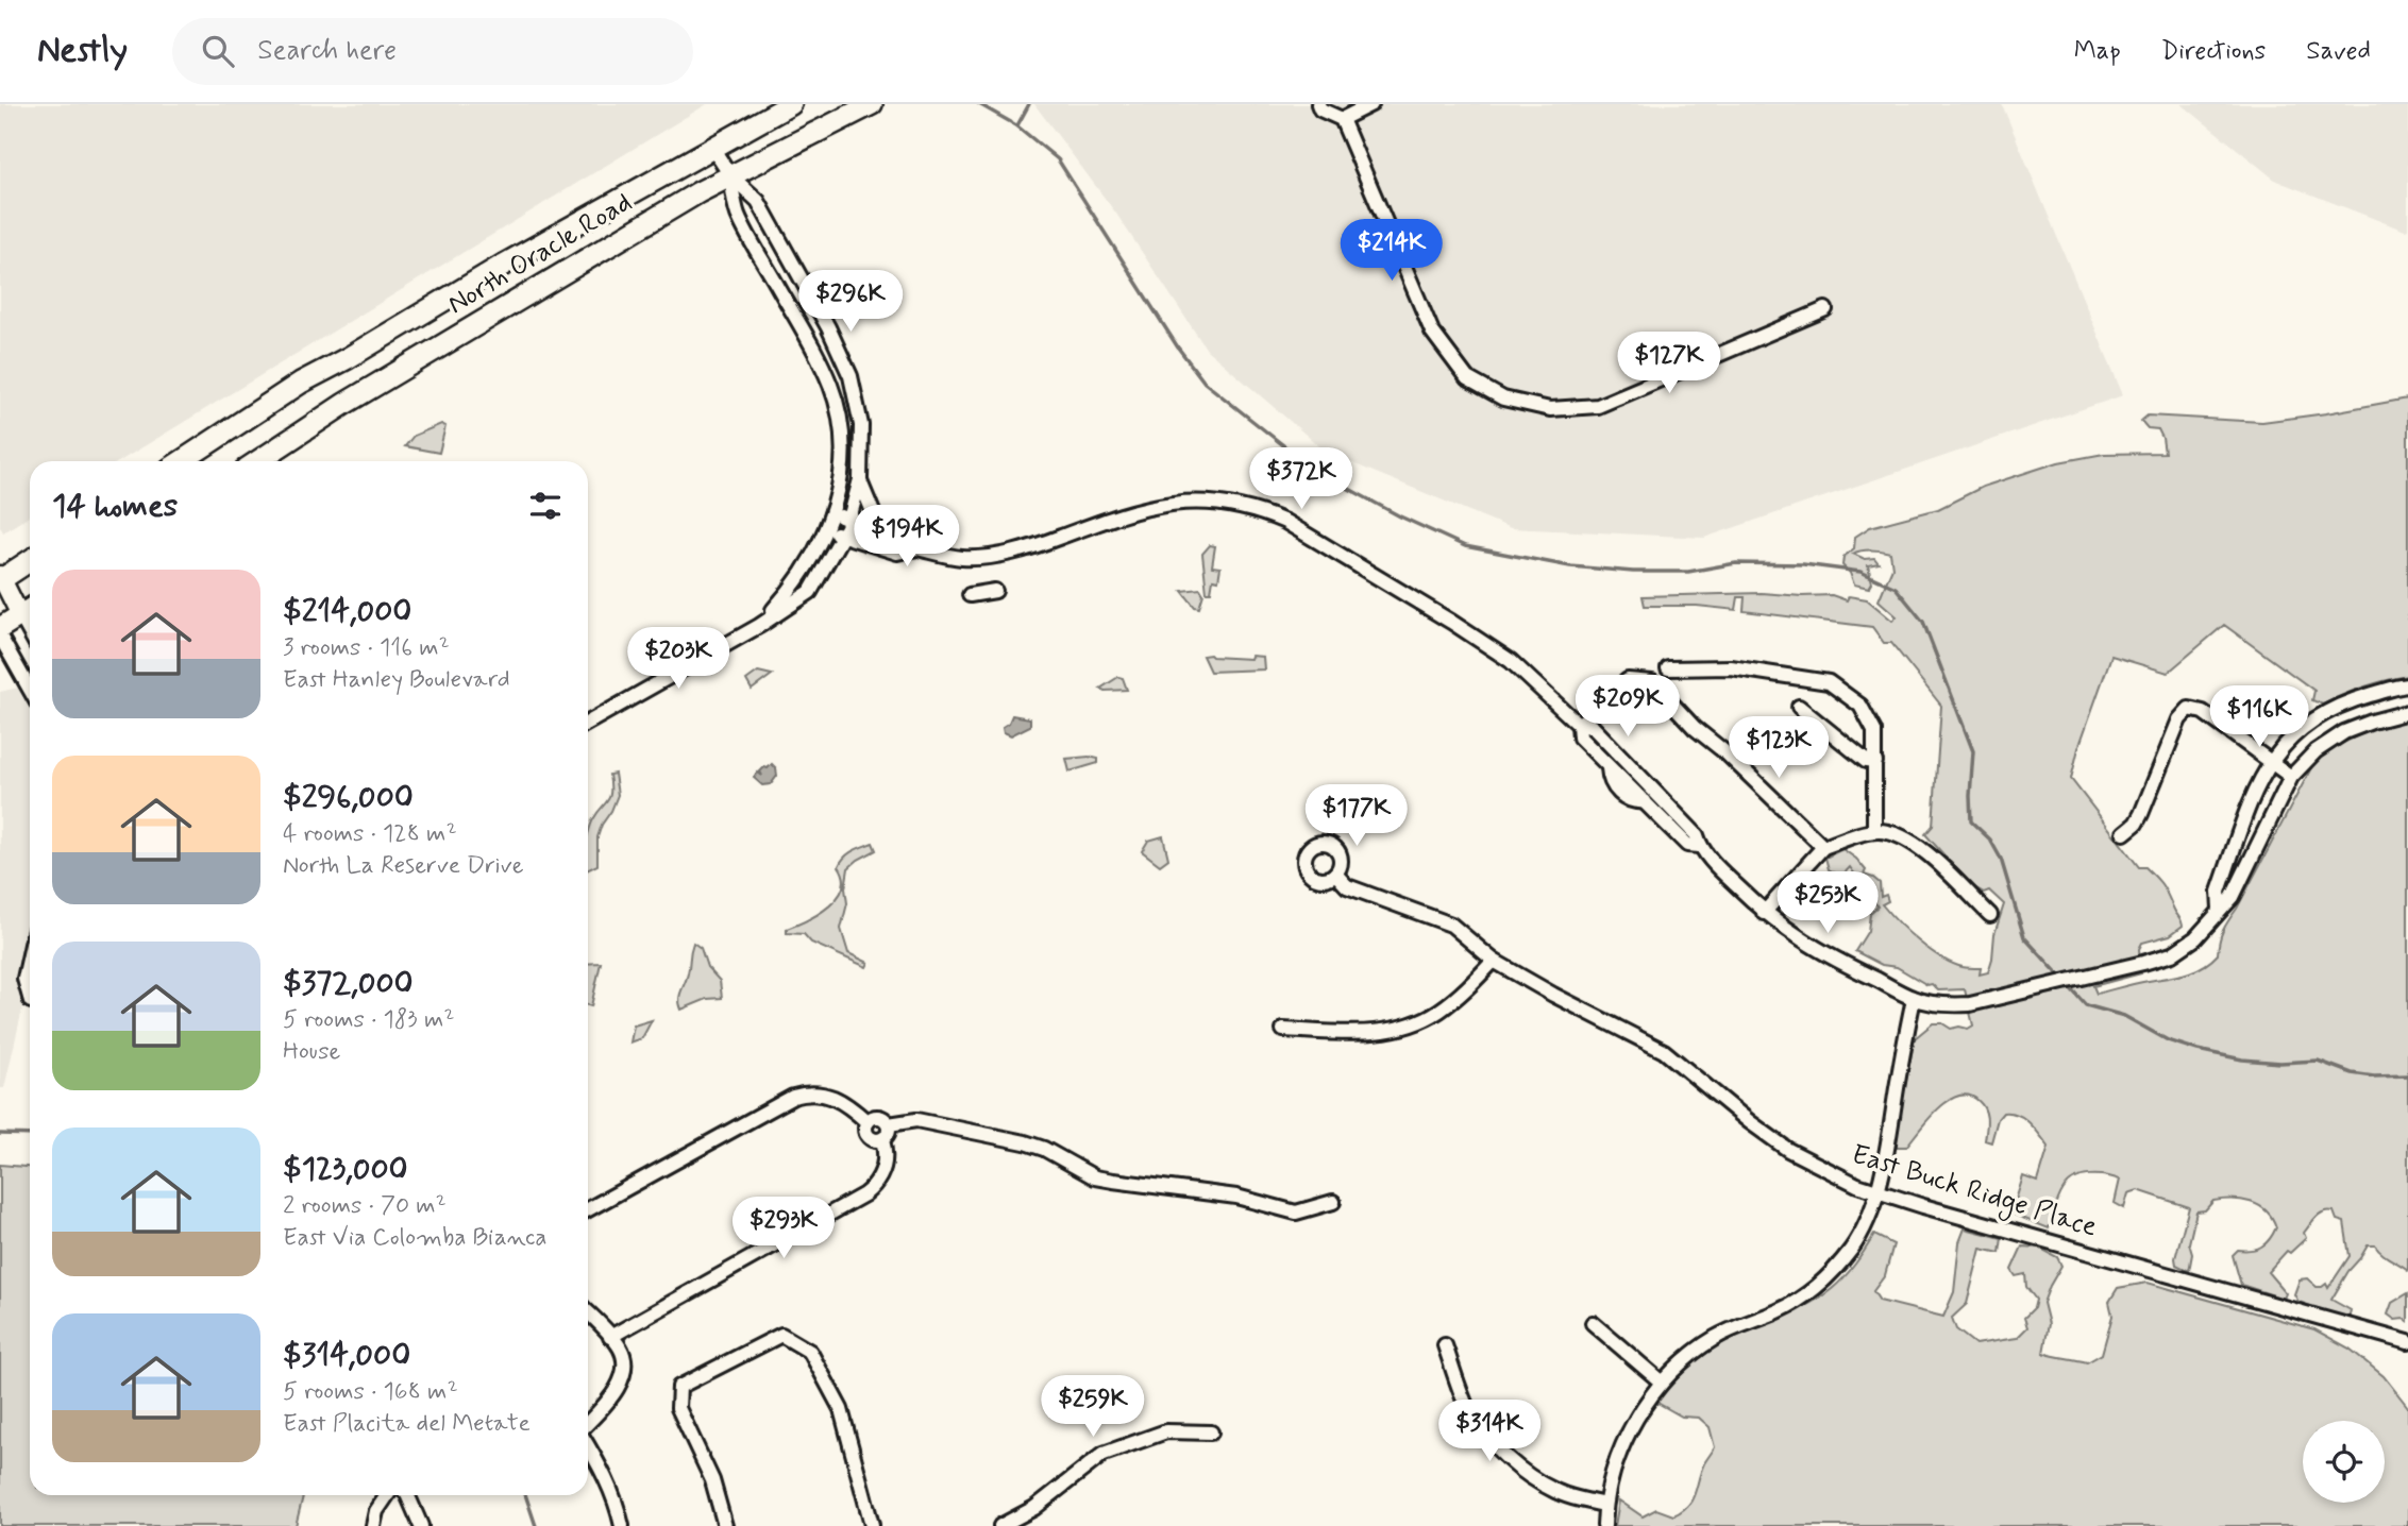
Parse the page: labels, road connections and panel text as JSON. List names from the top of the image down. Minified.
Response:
{"streets":{"highway":["North Oracle Road"],"street":["East Buck Ridge Place"]},"page":{"header":"Nestly","search":"Search here","nav":["Map","Directions","Saved"],"price":["$214K","$296K","$127K","$372K","$194K","$203K","$209K","$116K","$123K","$177K","$253K","$293K","$259K","$314K"],"heading":"14 homes","list":[{"name":"$214,000","note":"3 rooms · 116 m² · East Hanley Boulevard"},{"name":"$296,000","note":"4 rooms · 128 m² · North La Reserve Drive"},{"name":"$372,000","note":"5 rooms · 183 m² · House"},{"name":"$123,000","note":"2 rooms · 70 m² · East Via Colomba Bianca"},{"name":"$314,000","note":"5 rooms · 168 m² · East Placita del Metate"}]}}
